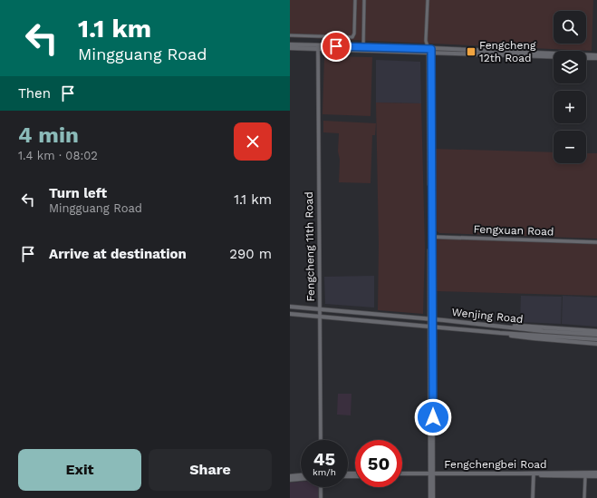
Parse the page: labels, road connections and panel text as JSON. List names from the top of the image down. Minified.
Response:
{"streets":{"main road":["Wenjing Road","Fengchengbei Road"],"street":["Fengxuan Road","Fengcheng 11th Road"]},"crossings":[["Fengcheng 11th Road","Wenjing Road"]],"places":{"transit":["Fengcheng 12th Road"]},"page":{"turn":["1.1 km","Mingguang Road"],"map_buttons":["+","−"],"then":"Then","heading":["4 min","1.4 km · 08:02"],"list":[{"name":"Turn left","note":"Mingguang Road","value":"1.1 km"},{"name":"Arrive at destination","value":"290 m"}],"speed":"45 km/h","limit":"50","buttons":["Exit","Share"]}}
